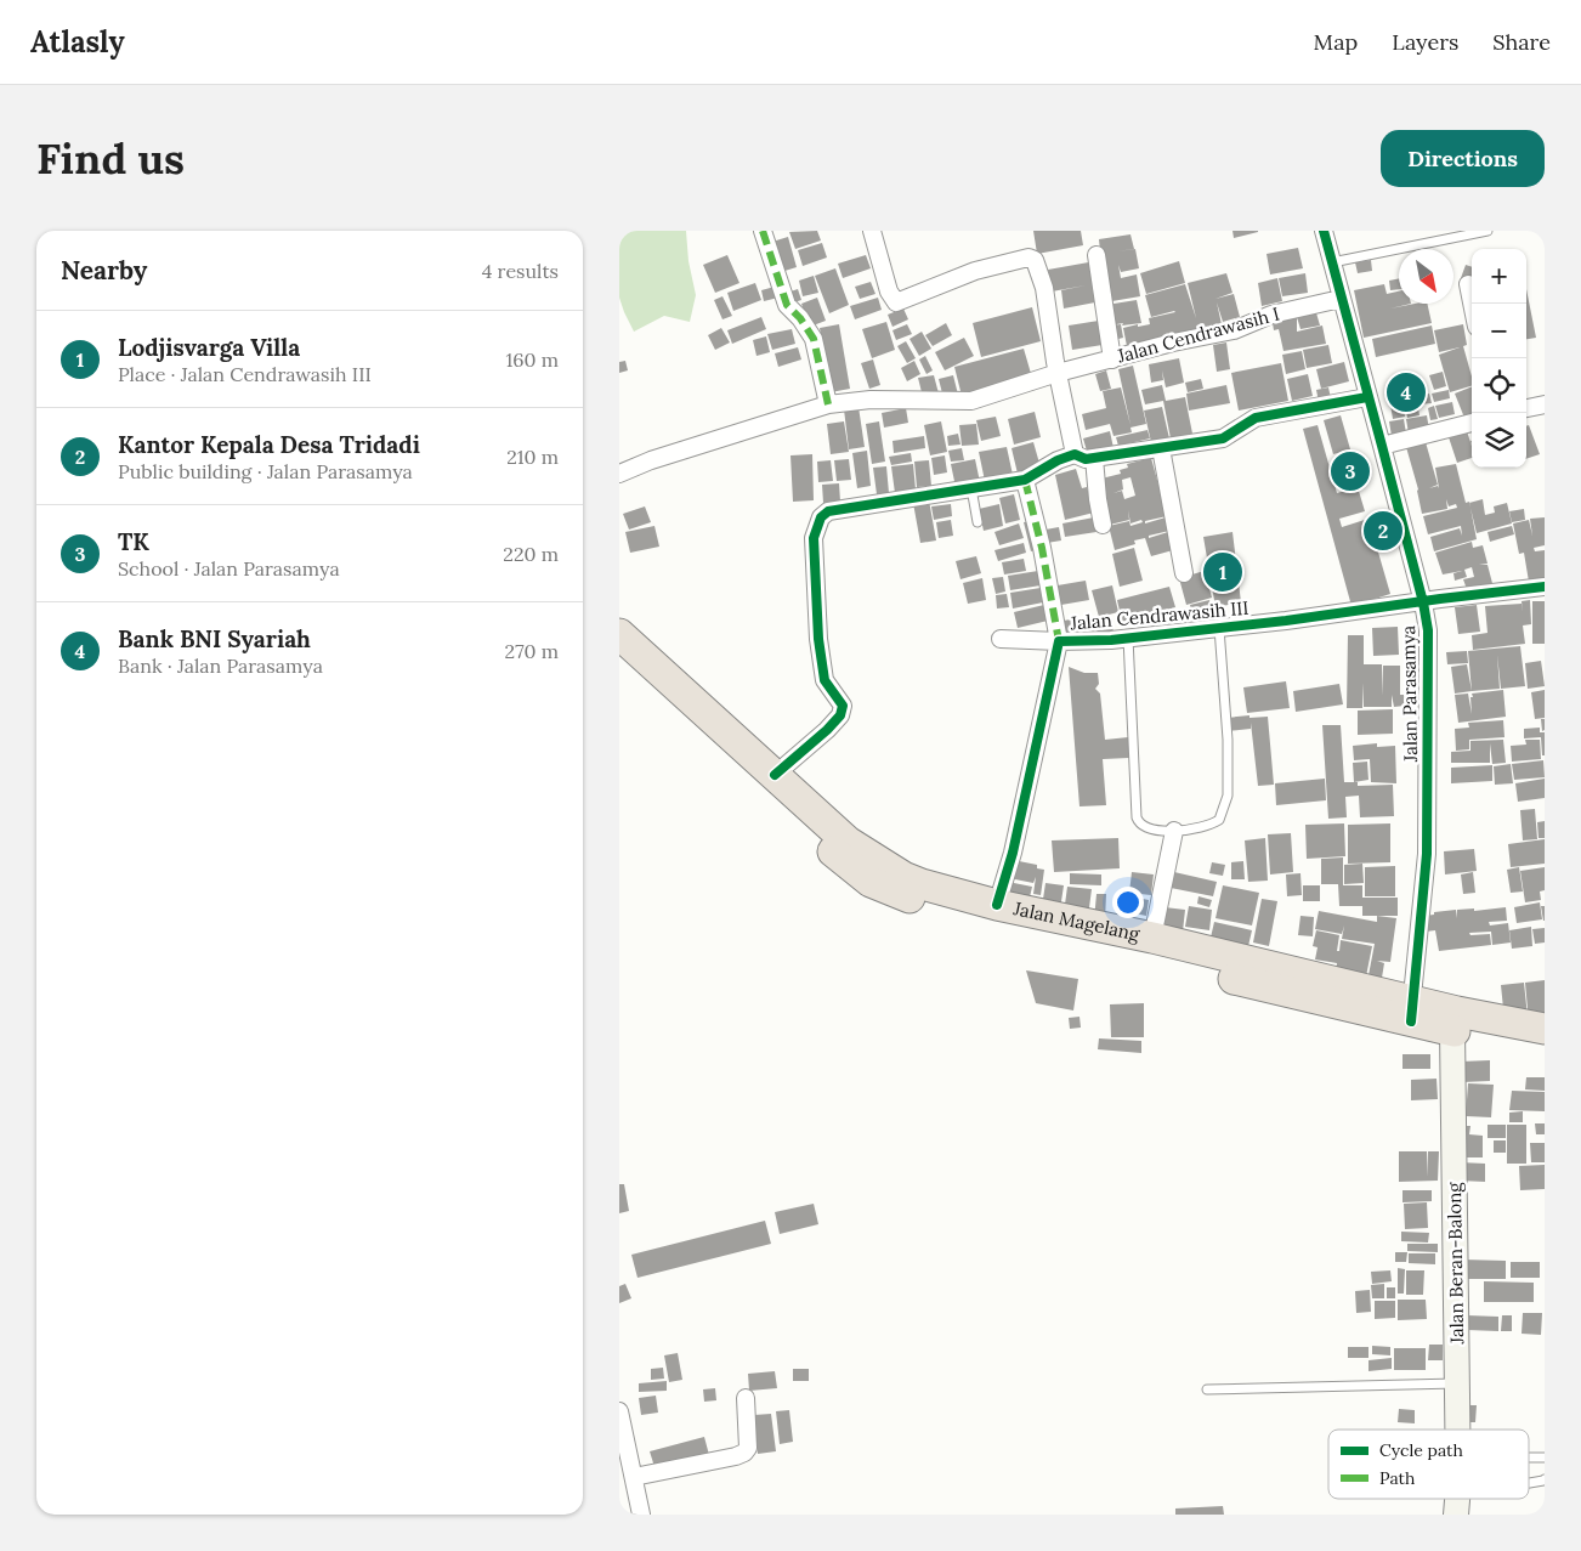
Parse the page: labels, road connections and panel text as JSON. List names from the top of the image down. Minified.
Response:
{"streets":{"highway":["Jalan Magelang"],"main road":["Jalan Beran-Balong"],"street":["Jalan Cendrawasih I","Jalan Cendrawasih III","Jalan Parasamya"]},"crossings":[["Jalan Cendrawasih I","Jalan Parasamya"],["Jalan Cendrawasih III","Jalan Parasamya"],["Jalan Cendrawasih III","Jalan Magelang"],["Jalan Parasamya","Jalan Magelang"],["Jalan Magelang","Jalan Beran-Balong"]],"legend":["Cycle path","Path"],"north":"bottom right","page":{"header":"Atlasly","nav":["Map","Layers","Share"],"buttons":"Directions","title":"Find us","heading":["Nearby","4 results"],"map_buttons":["+","−"],"list":[{"mark":"1","name":"Lodjisvarga Villa","note":"Place · Jalan Cendrawasih III","value":"160 m"},{"mark":"2","name":"Kantor Kepala Desa Tridadi","note":"Public building · Jalan Parasamya","value":"210 m"},{"mark":"3","name":"TK","note":"School · Jalan Parasamya","value":"220 m"},{"mark":"4","name":"Bank BNI Syariah","note":"Bank · Jalan Parasamya","value":"270 m"}],"pins":["4","3","2","1"]}}
